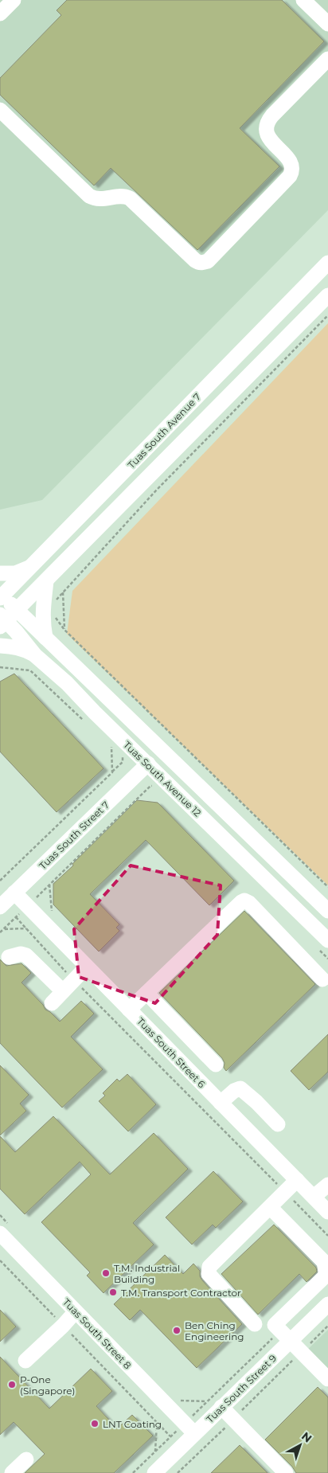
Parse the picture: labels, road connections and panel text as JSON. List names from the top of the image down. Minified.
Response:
{"streets":{"street":["Tuas South Avenue 7","Tuas South Avenue 12","Tuas South Street 7","Tuas South Street 6","Tuas South Street 8","Tuas South Street 9"]},"crossings":[["Tuas South Avenue 7","Tuas South Avenue 12"],["Tuas South Avenue 12","Tuas South Street 7"],["Tuas South Street 7","Tuas South Street 6"],["Tuas South Street 8","Tuas South Street 9"]],"places":["T.M. Industrial Building","T.M. Transport Contractor","Ben Ching Engineering","P-One (Singapore)","LNT Coating"],"north":"top right"}
